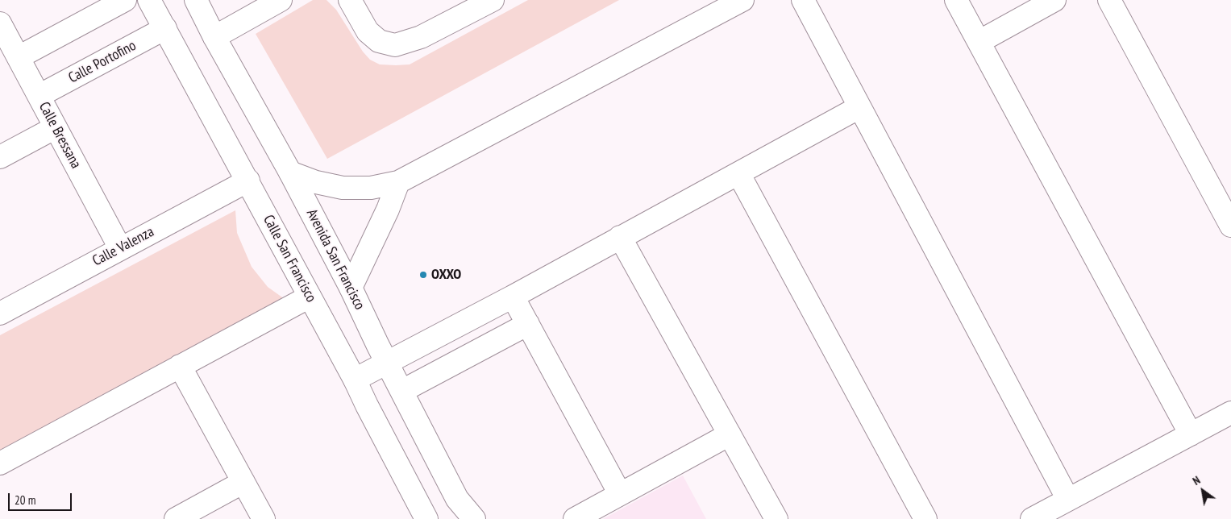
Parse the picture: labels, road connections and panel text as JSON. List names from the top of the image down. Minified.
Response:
{"streets":{"street":["Calle Portofino","Calle Bressana","Calle Valenza","Calle San Francisco","Avenida San Francisco"]},"crossings":[["Calle Portofino","Calle Bressana"],["Calle Portofino","Calle San Francisco"],["Calle Bressana","Calle Valenza"],["Calle Valenza","Calle San Francisco"]],"places":["OXXO"],"scale_bar":"20 m","north":"top left"}
